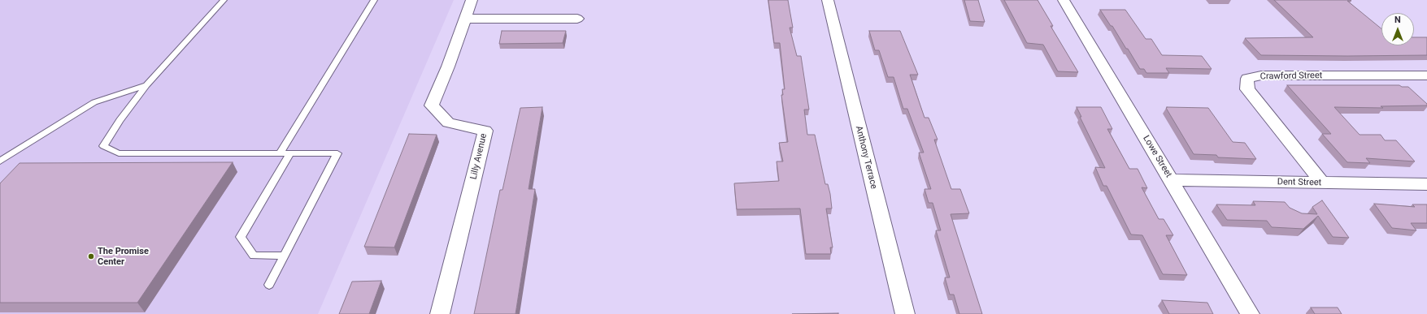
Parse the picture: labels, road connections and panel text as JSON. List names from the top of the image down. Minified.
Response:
{"streets":{"street":["Crawford Street","Lilly Avenue","Lowe Street","Anthony Terrace","Dent Street"]},"crossings":[["Crawford Street","Dent Street"],["Lowe Street","Dent Street"]],"places":["The Promise Center"],"north":"top"}
